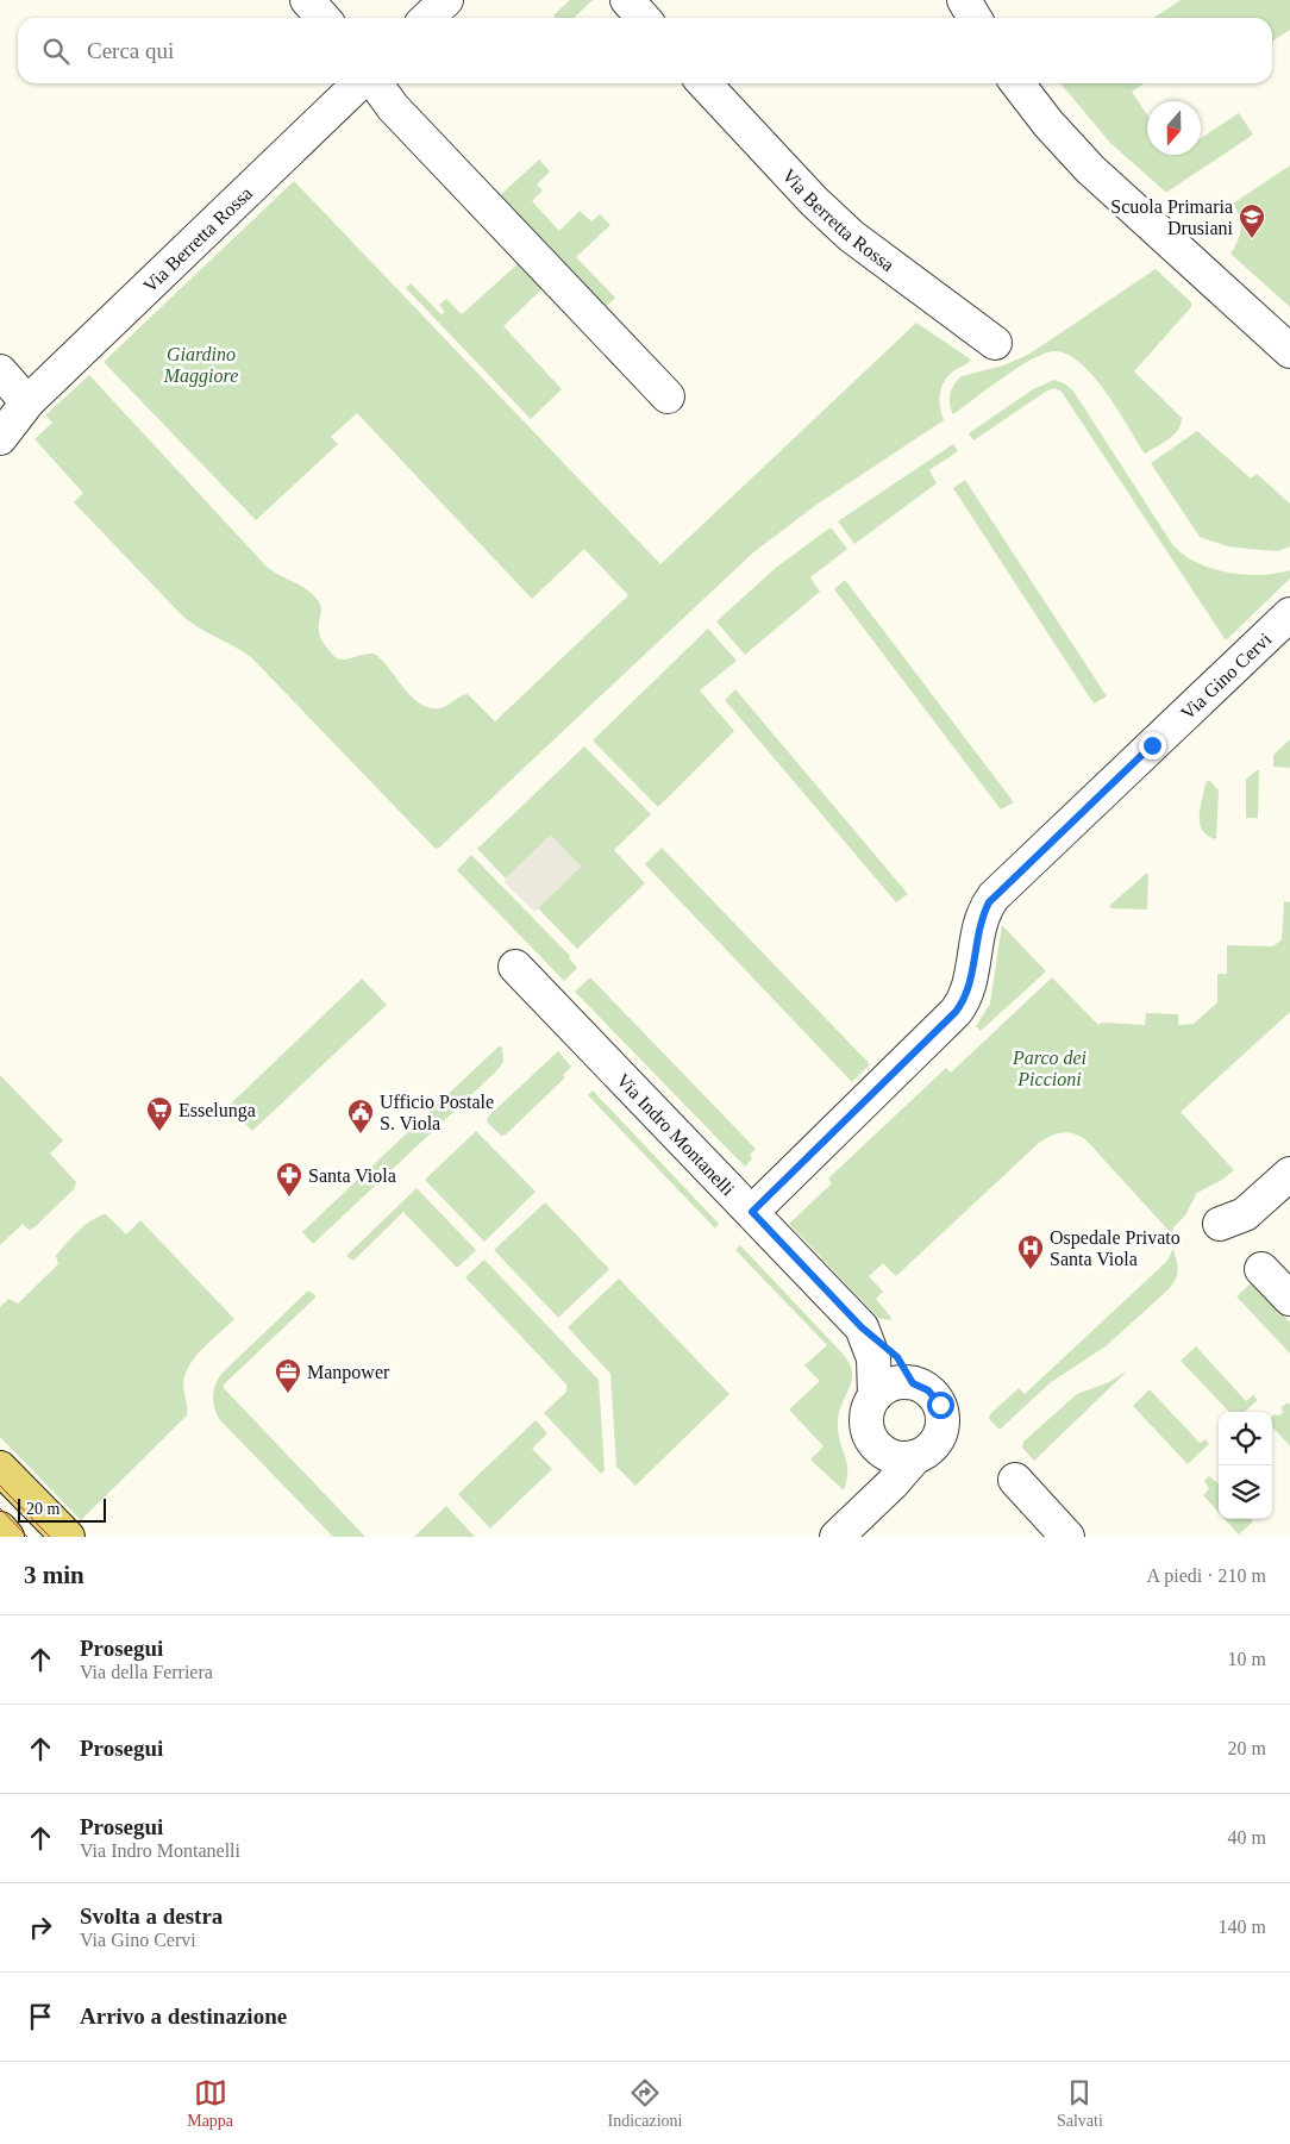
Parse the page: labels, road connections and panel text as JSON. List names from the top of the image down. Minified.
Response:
{"streets":{"street":["Via Berretta Rossa","Via Gino Cervi","Via Indro Montanelli"]},"crossings":[["Via Gino Cervi","Via Indro Montanelli"]],"parks":["Giardino Maggiore","Parco dei Piccioni"],"places":{"school or university":["Scuola Primaria Drusiani"],"supermarket":["Esselunga"],"public building":["Ufficio Postale S. Viola"],"pharmacy":["Santa Viola"],"hospital":["Ospedale Privato Santa Viola"],"office":["Manpower"]},"scale_bar":"20 m","north":"bottom","page":{"search":"Cerca qui","scale":"20 m","heading":["3 min","A piedi · 210 m"],"list":[["Prosegui","Via della Ferriera","10 m"],["Prosegui","20 m"],["Prosegui","Via Indro Montanelli","40 m"],["Svolta a destra","Via Gino Cervi","140 m"],"Arrivo a destinazione"],"nav":["Mappa","Indicazioni","Salvati"]}}
